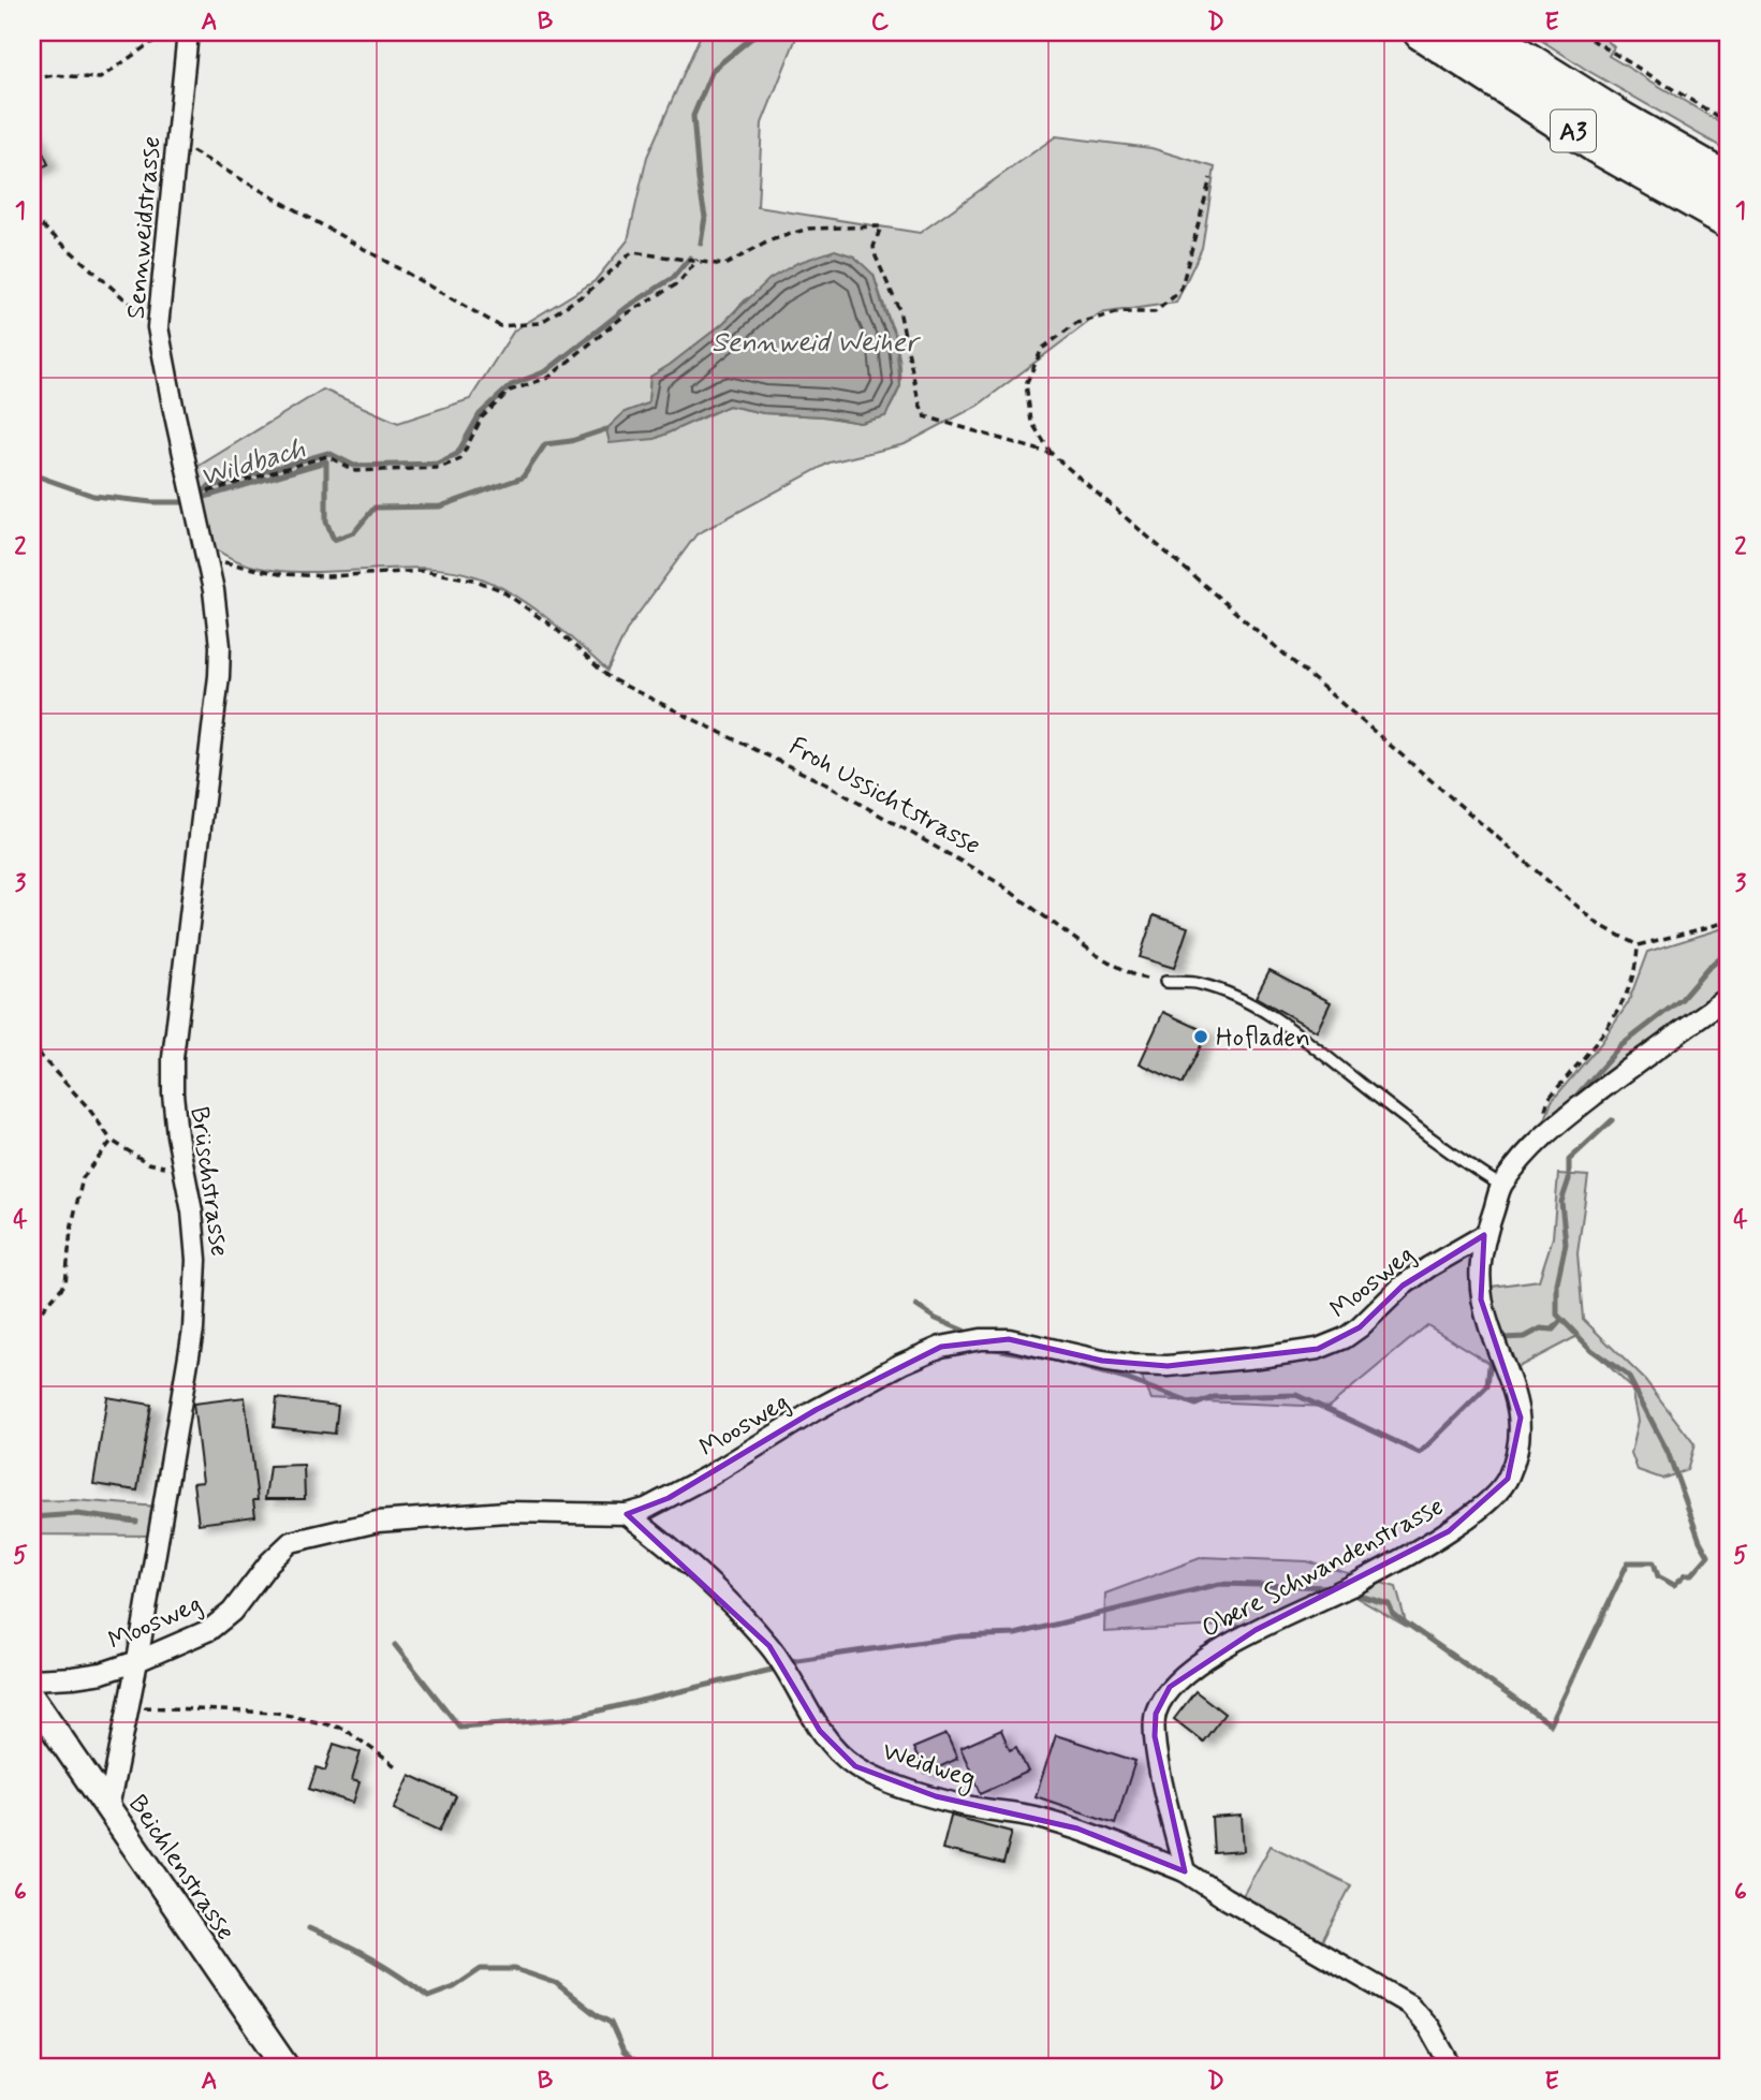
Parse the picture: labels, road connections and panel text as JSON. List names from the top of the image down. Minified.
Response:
{"streets":{"highway":["A3"],"street":["Sennweidstrasse","Brüschstrasse","Moosweg","Obere Schwandenstrasse","Weidweg","Beichlenstrasse"],"path":["Froh Ussichtstrasse"]},"crossings":[["Sennweidstrasse","Froh Ussichtstrasse"],["Sennweidstrasse","Brüschstrasse"],["Froh Ussichtstrasse","Brüschstrasse"],["Brüschstrasse","Moosweg"],["Brüschstrasse","Beichlenstrasse"],["Moosweg","Obere Schwandenstrasse"],["Moosweg","Weidweg"],["Obere Schwandenstrasse","Weidweg"]],"water":["Sennweid Weiher","Wildbach"],"places":["Hofladen"],"grid":{"columns":["A","B","C","D","E"],"rows":["1","2","3","4","5","6"]}}
